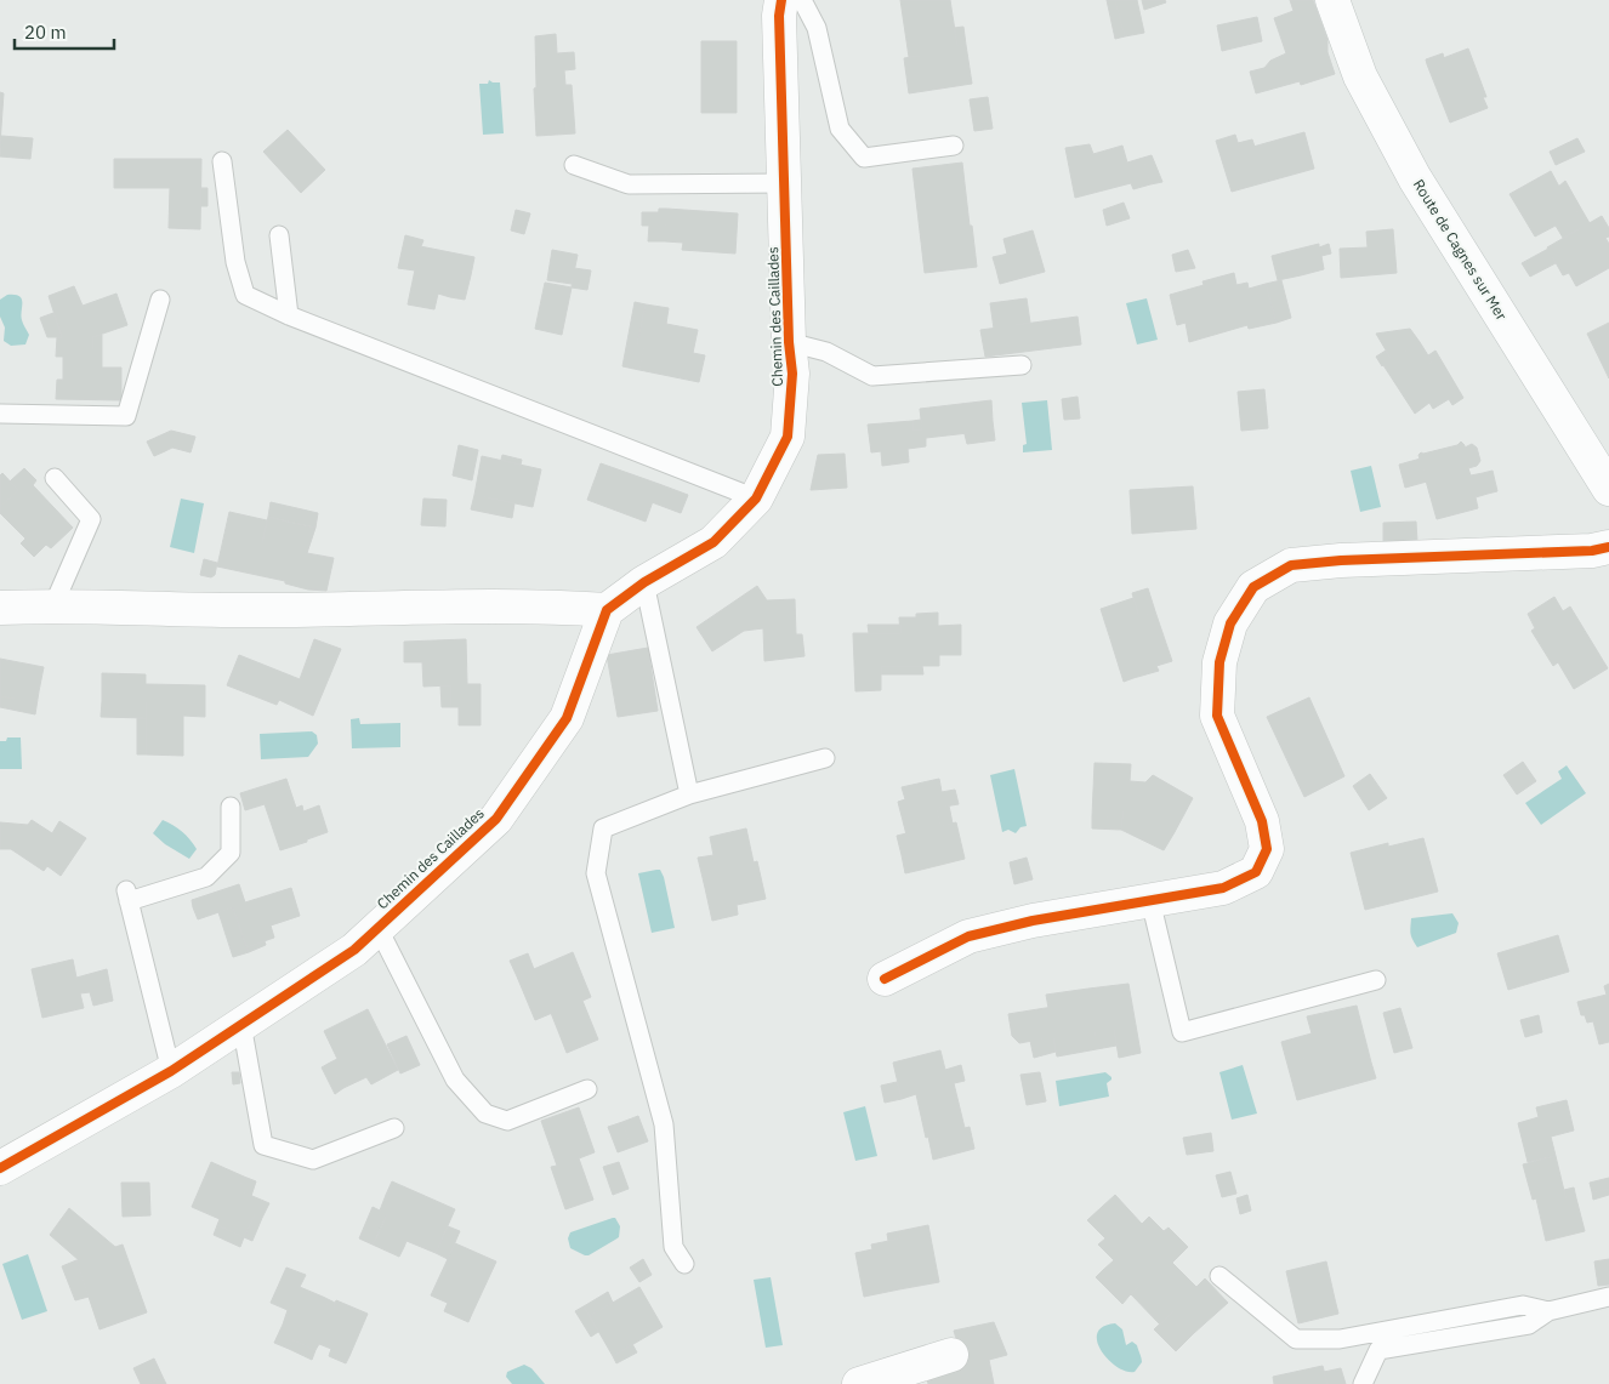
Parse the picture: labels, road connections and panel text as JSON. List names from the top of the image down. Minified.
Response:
{"streets":{"street":["Route de Cagnes sur Mer","Chemin des Caillades"]},"scale_bar":"20 m"}
